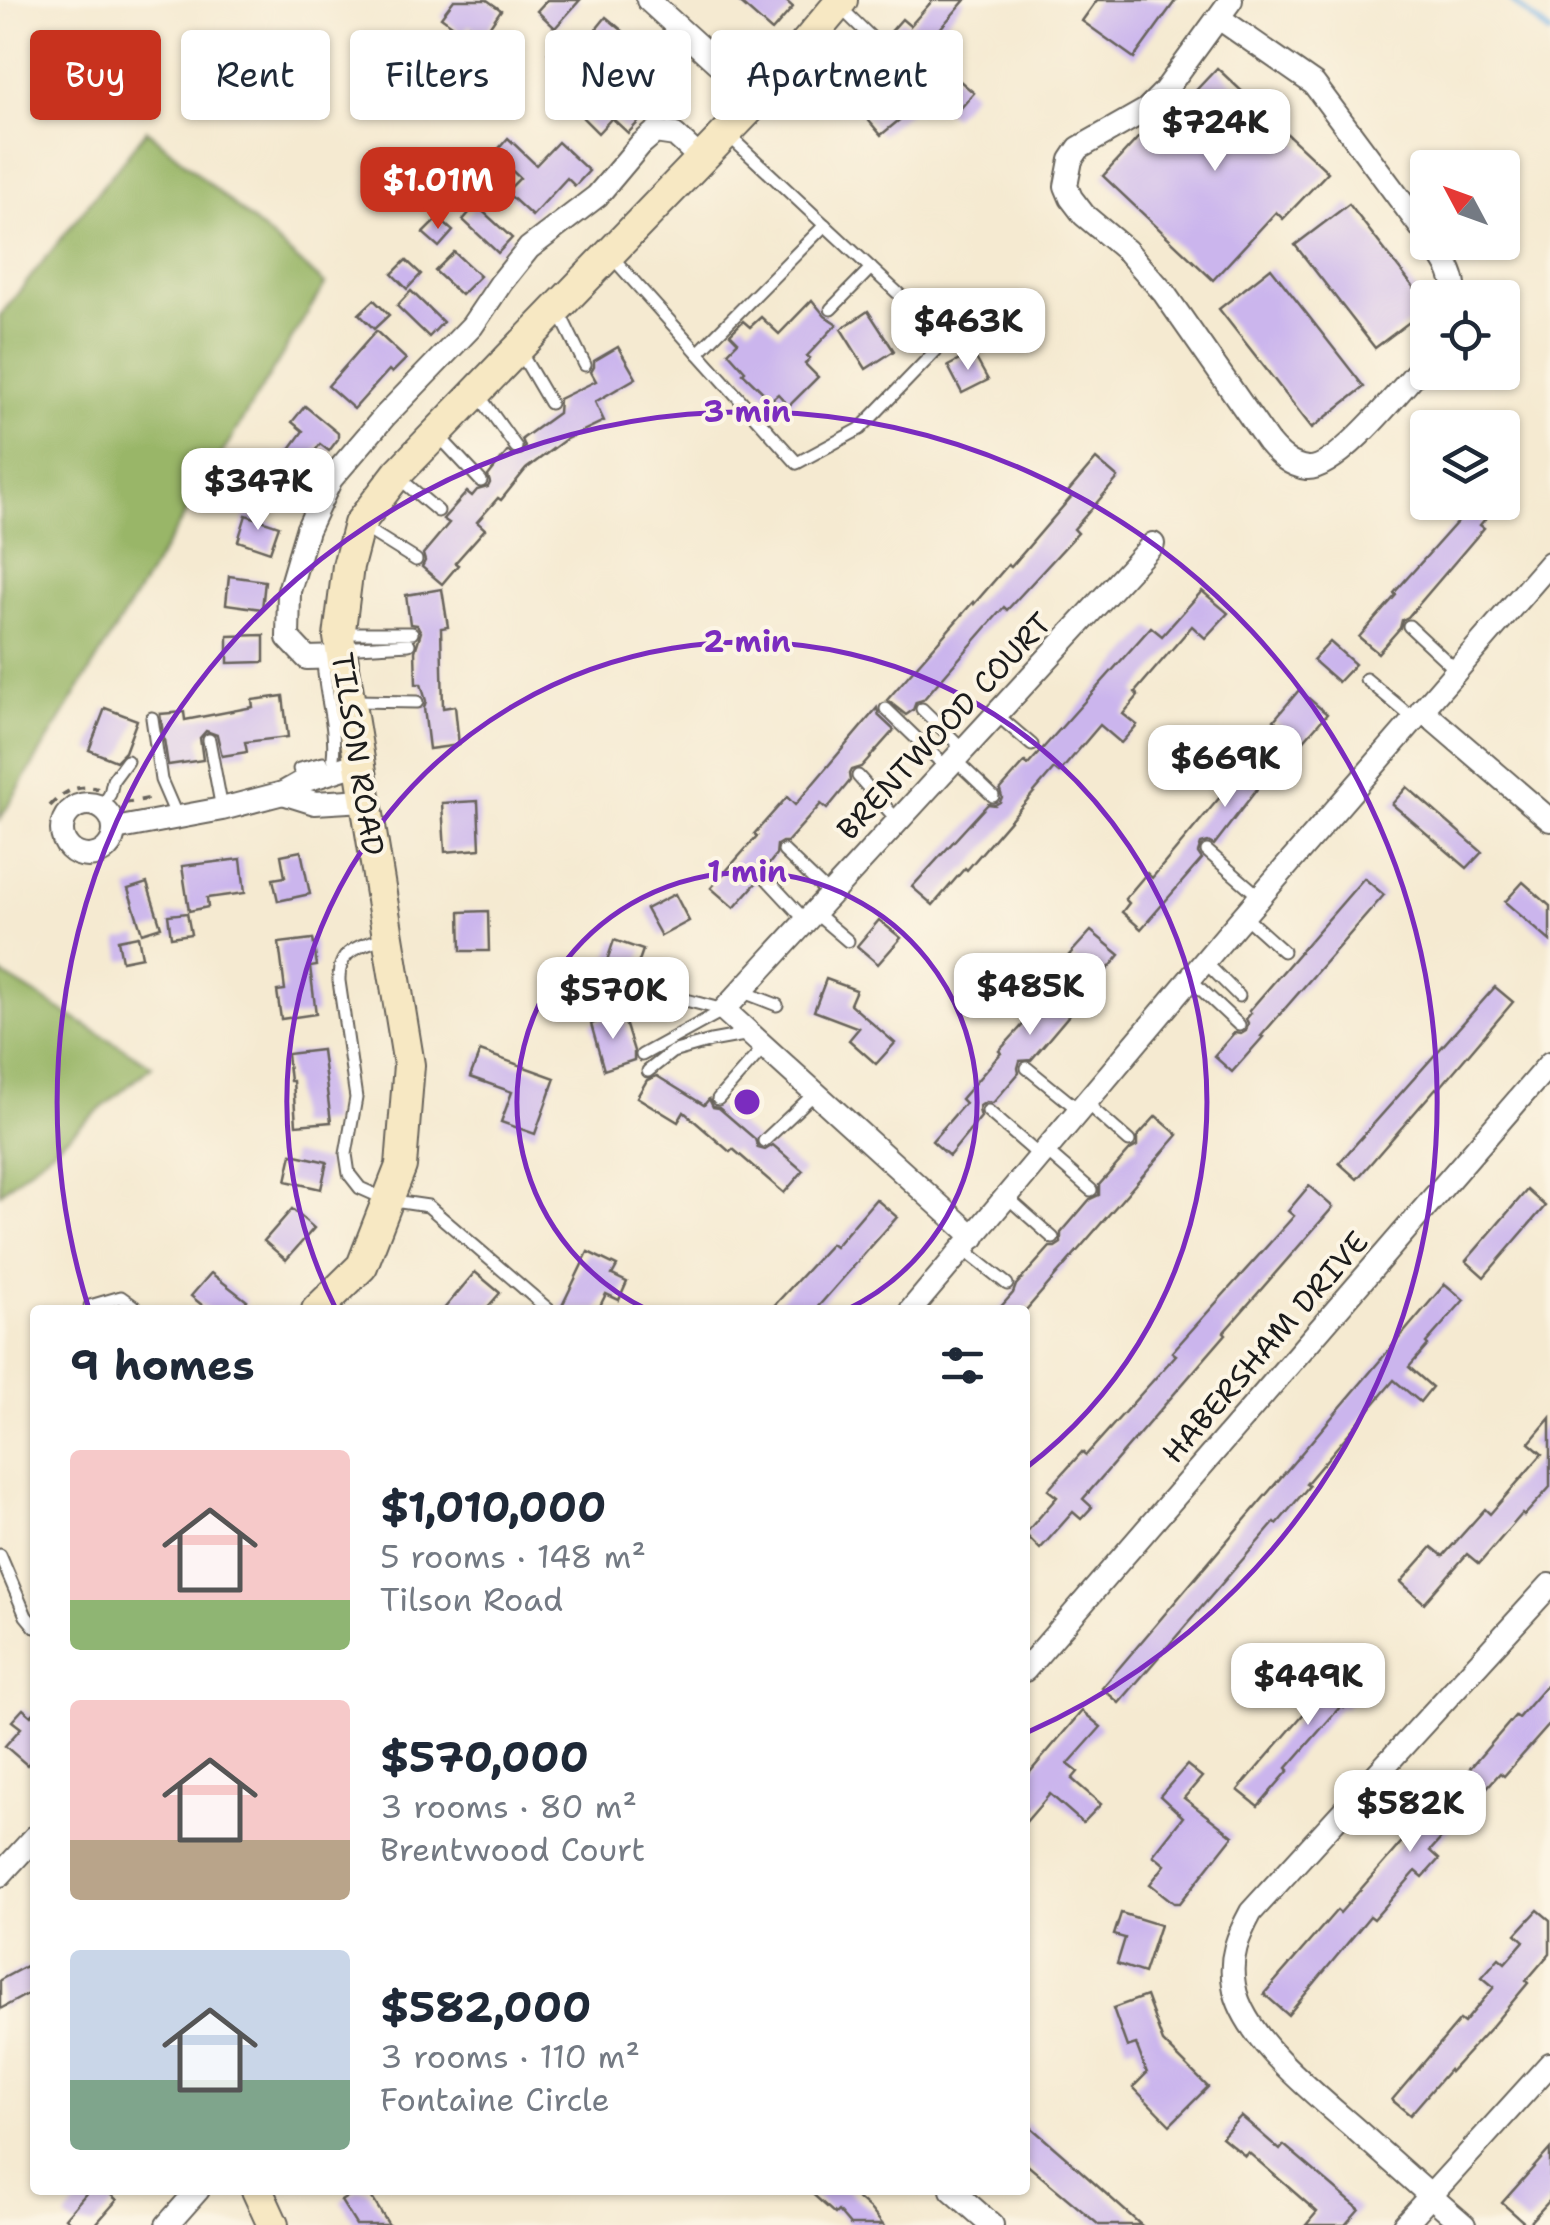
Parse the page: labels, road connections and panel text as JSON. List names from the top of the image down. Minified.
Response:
{"streets":{"street":["BRENTWOOD COURT","TILSON ROAD","HABERSHAM DRIVE"]},"north":"top left","page":{"chip":["Buy","Rent","Filters","New","Apartment"],"price":["$724K","$1.01M","$463K","$347K","$669K","$485K","$570K","$449K","$582K"],"heading":"9 homes","list":[{"name":"$1,010,000","note":"5 rooms · 148 m² · Tilson Road"},{"name":"$570,000","note":"3 rooms · 80 m² · Brentwood Court"},{"name":"$582,000","note":"3 rooms · 110 m² · Fontaine Circle"}]},"rings":["3 min","2 min","1 min"]}
